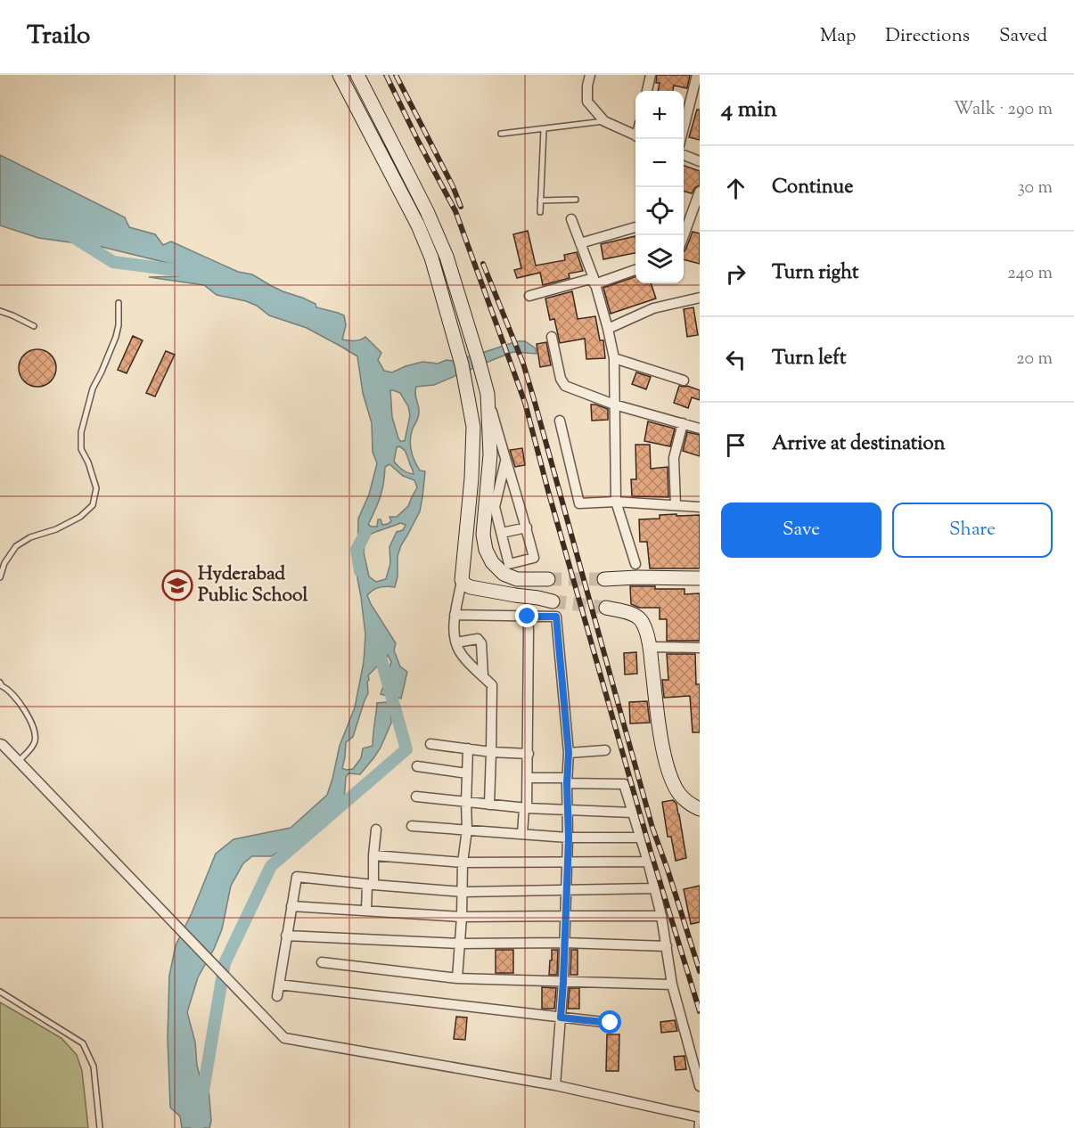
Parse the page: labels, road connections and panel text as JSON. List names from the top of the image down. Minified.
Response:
{"places":{"school or university":["Hyderabad Public School"]},"page":{"header":"Trailo","nav":["Map","Directions","Saved"],"heading":["4 min","Walk · 290 m"],"map_buttons":["+","−"],"list":[["Continue","30 m"],["Turn right","240 m"],["Turn left","20 m"],"Arrive at destination"],"buttons":["Save","Share"]}}
